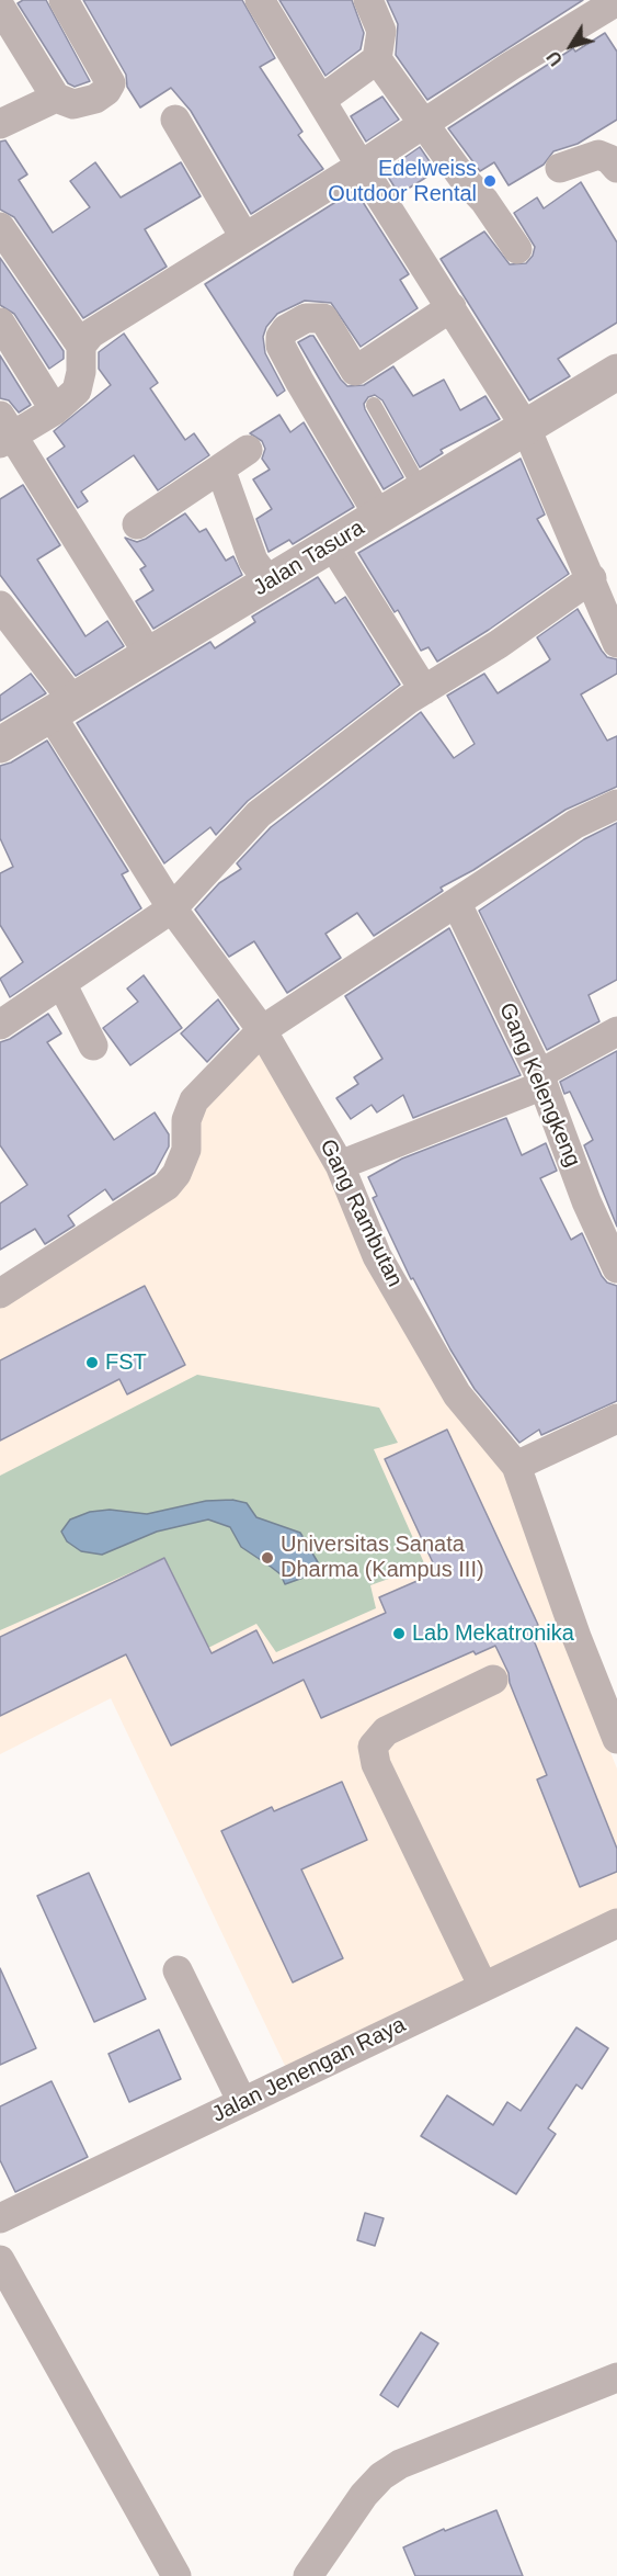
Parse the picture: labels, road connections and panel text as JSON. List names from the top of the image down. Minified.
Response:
{"streets":{"street":["Jalan Tasura","Gang Kelengkeng","Gang Rambutan","Jalan Jenengan Raya"]},"crossings":[["Jalan Tasura","Gang Rambutan"]],"places":["Edelweiss Outdoor Rental","FST","Universitas Sanata Dharma (Kampus III)","Lab Mekatronika"],"north":"bottom left"}
